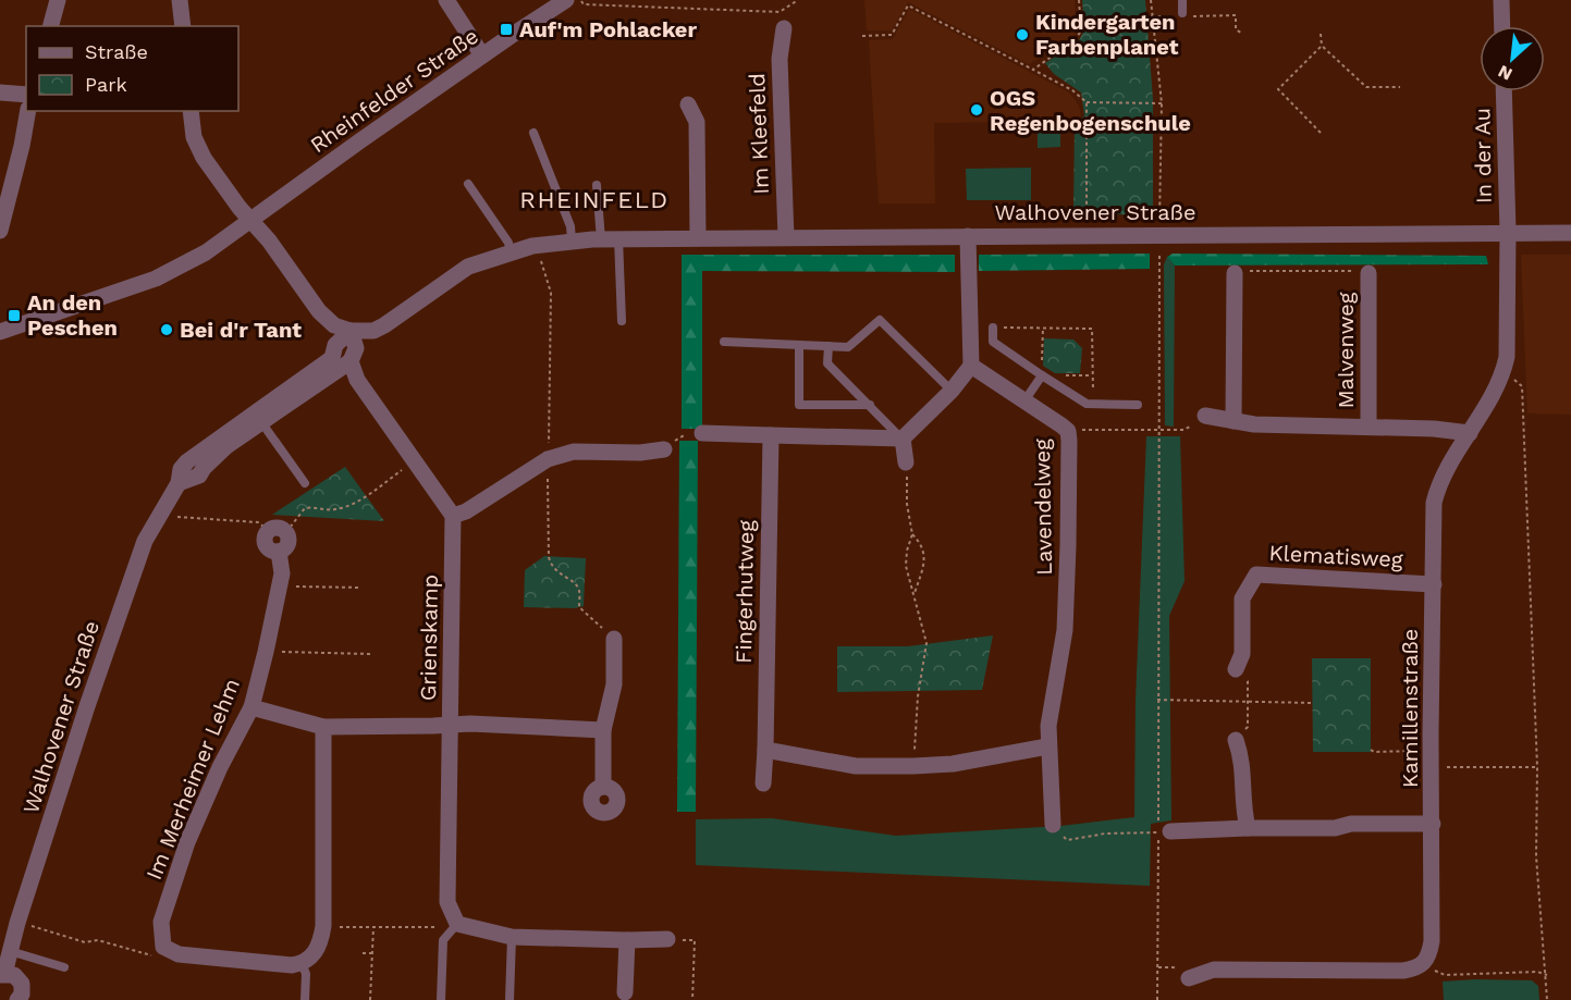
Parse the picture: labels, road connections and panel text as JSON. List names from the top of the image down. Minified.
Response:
{"streets":{"street":["Rheinfelder Straße","Im Kleefeld","In der Au","Walhovener Straße","Malvenweg","Lavendelweg","Klematisweg","Fingerhutweg","Grienskamp","Kamillenstraße","Im Merheimer Lehm"]},"crossings":[["Im Kleefeld","Walhovener Straße"],["In der Au","Walhovener Straße"],["In der Au","Kamillenstraße"],["Walhovener Straße","Kamillenstraße"],["Malvenweg","Kamillenstraße"],["Klematisweg","Kamillenstraße"]],"districts":["RHEINFELD"],"places":{"transit":["Auf'm Pohlacker","An den Peschen"],"other":["Kindergarten Farbenplanet","OGS Regenbogenschule","Bei d'r Tant"]},"legend":["Straße","Park"],"north":"bottom left"}
